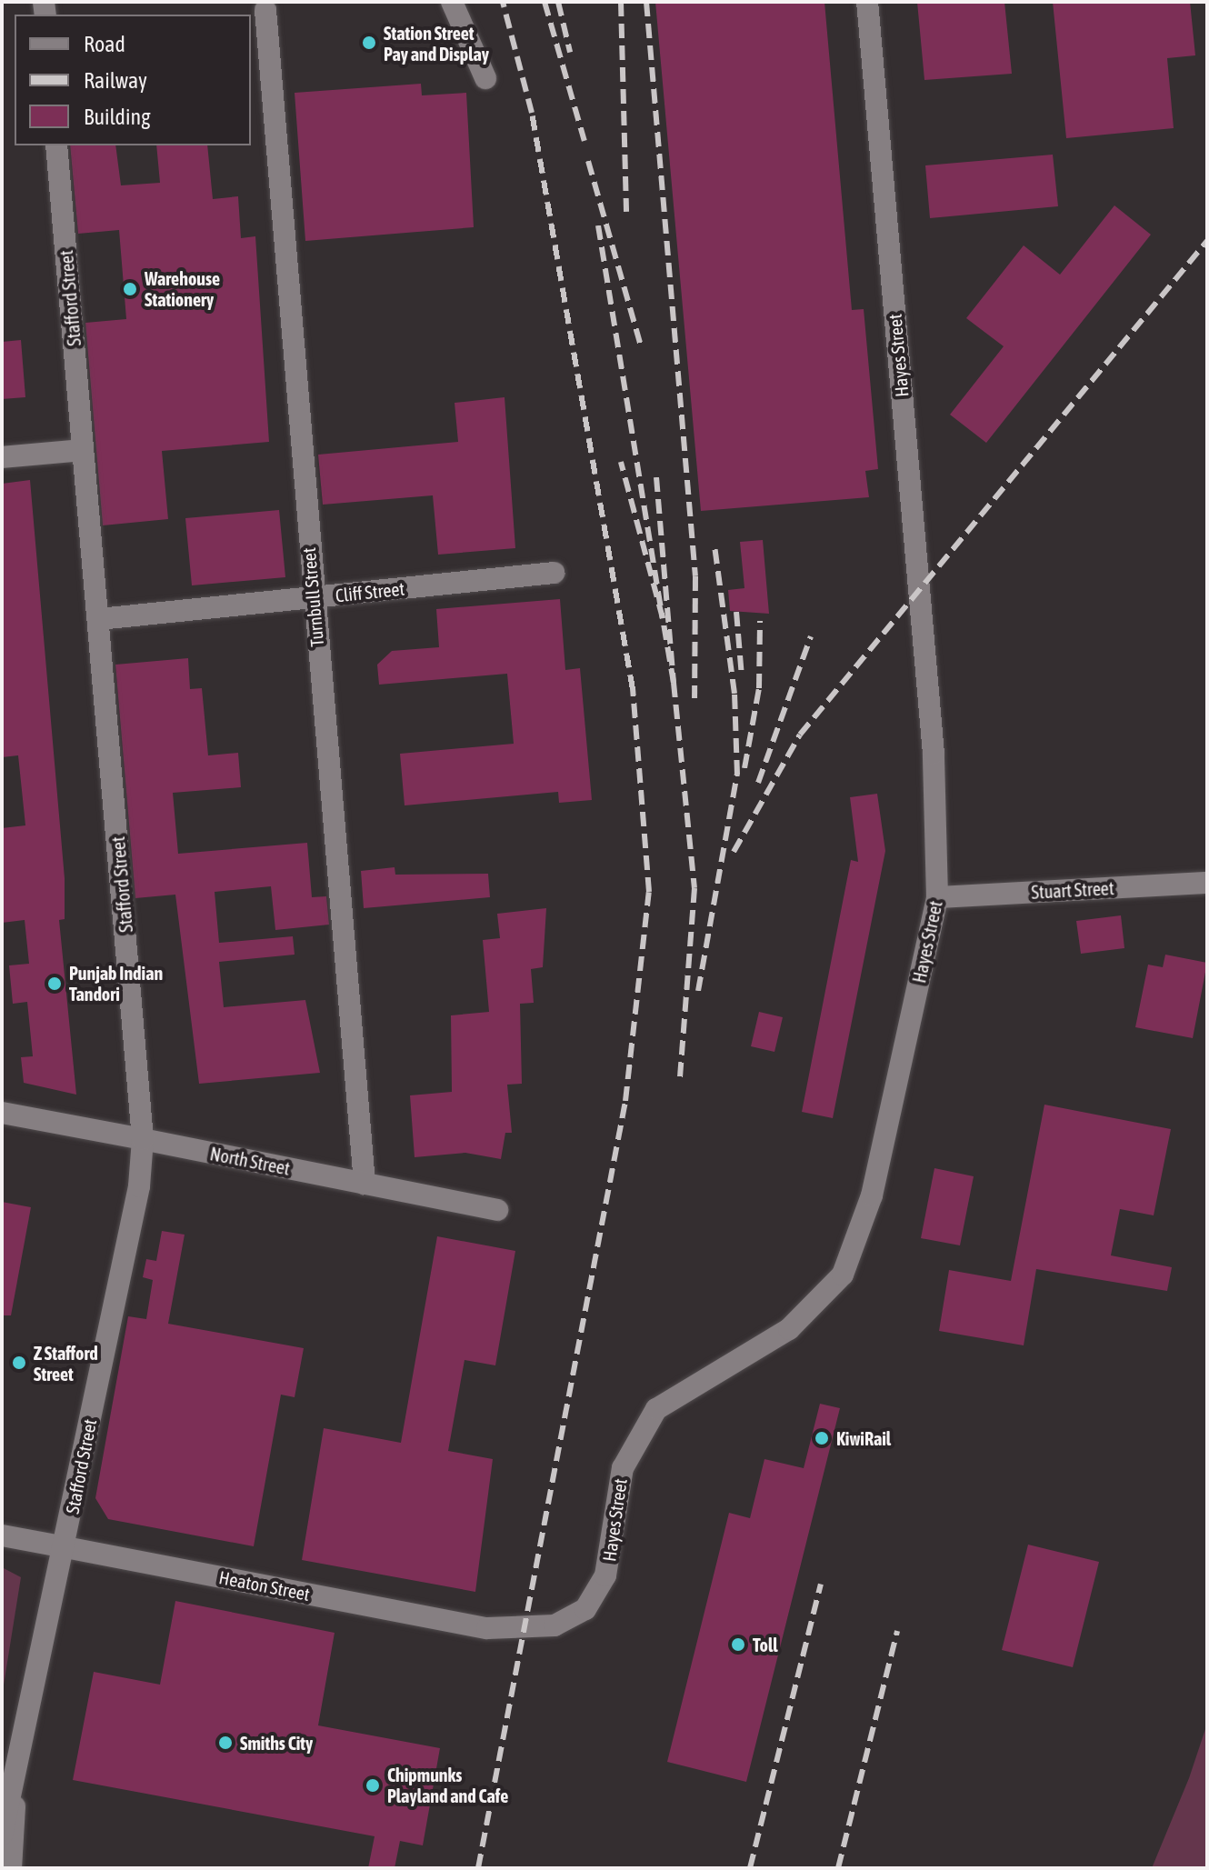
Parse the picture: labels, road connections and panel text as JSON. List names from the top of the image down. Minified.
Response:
{"streets":{"main road":["Stafford Street","Hayes Street","Cliff Street","Turnbull Street","Stuart Street","North Street","Heaton Street"]},"crossings":[["Stafford Street","Cliff Street"],["Stafford Street","North Street"],["Stafford Street","Heaton Street"],["Hayes Street","Stuart Street"],["Hayes Street","Heaton Street"],["Cliff Street","Turnbull Street"],["Turnbull Street","North Street"]],"places":["Station Street Pay and Display","Warehouse Stationery","Punjab Indian Tandori","Z Stafford Street","KiwiRail","Toll","Smiths City","Chipmunks Playland and Cafe"],"legend":["Road","Railway","Building"]}
